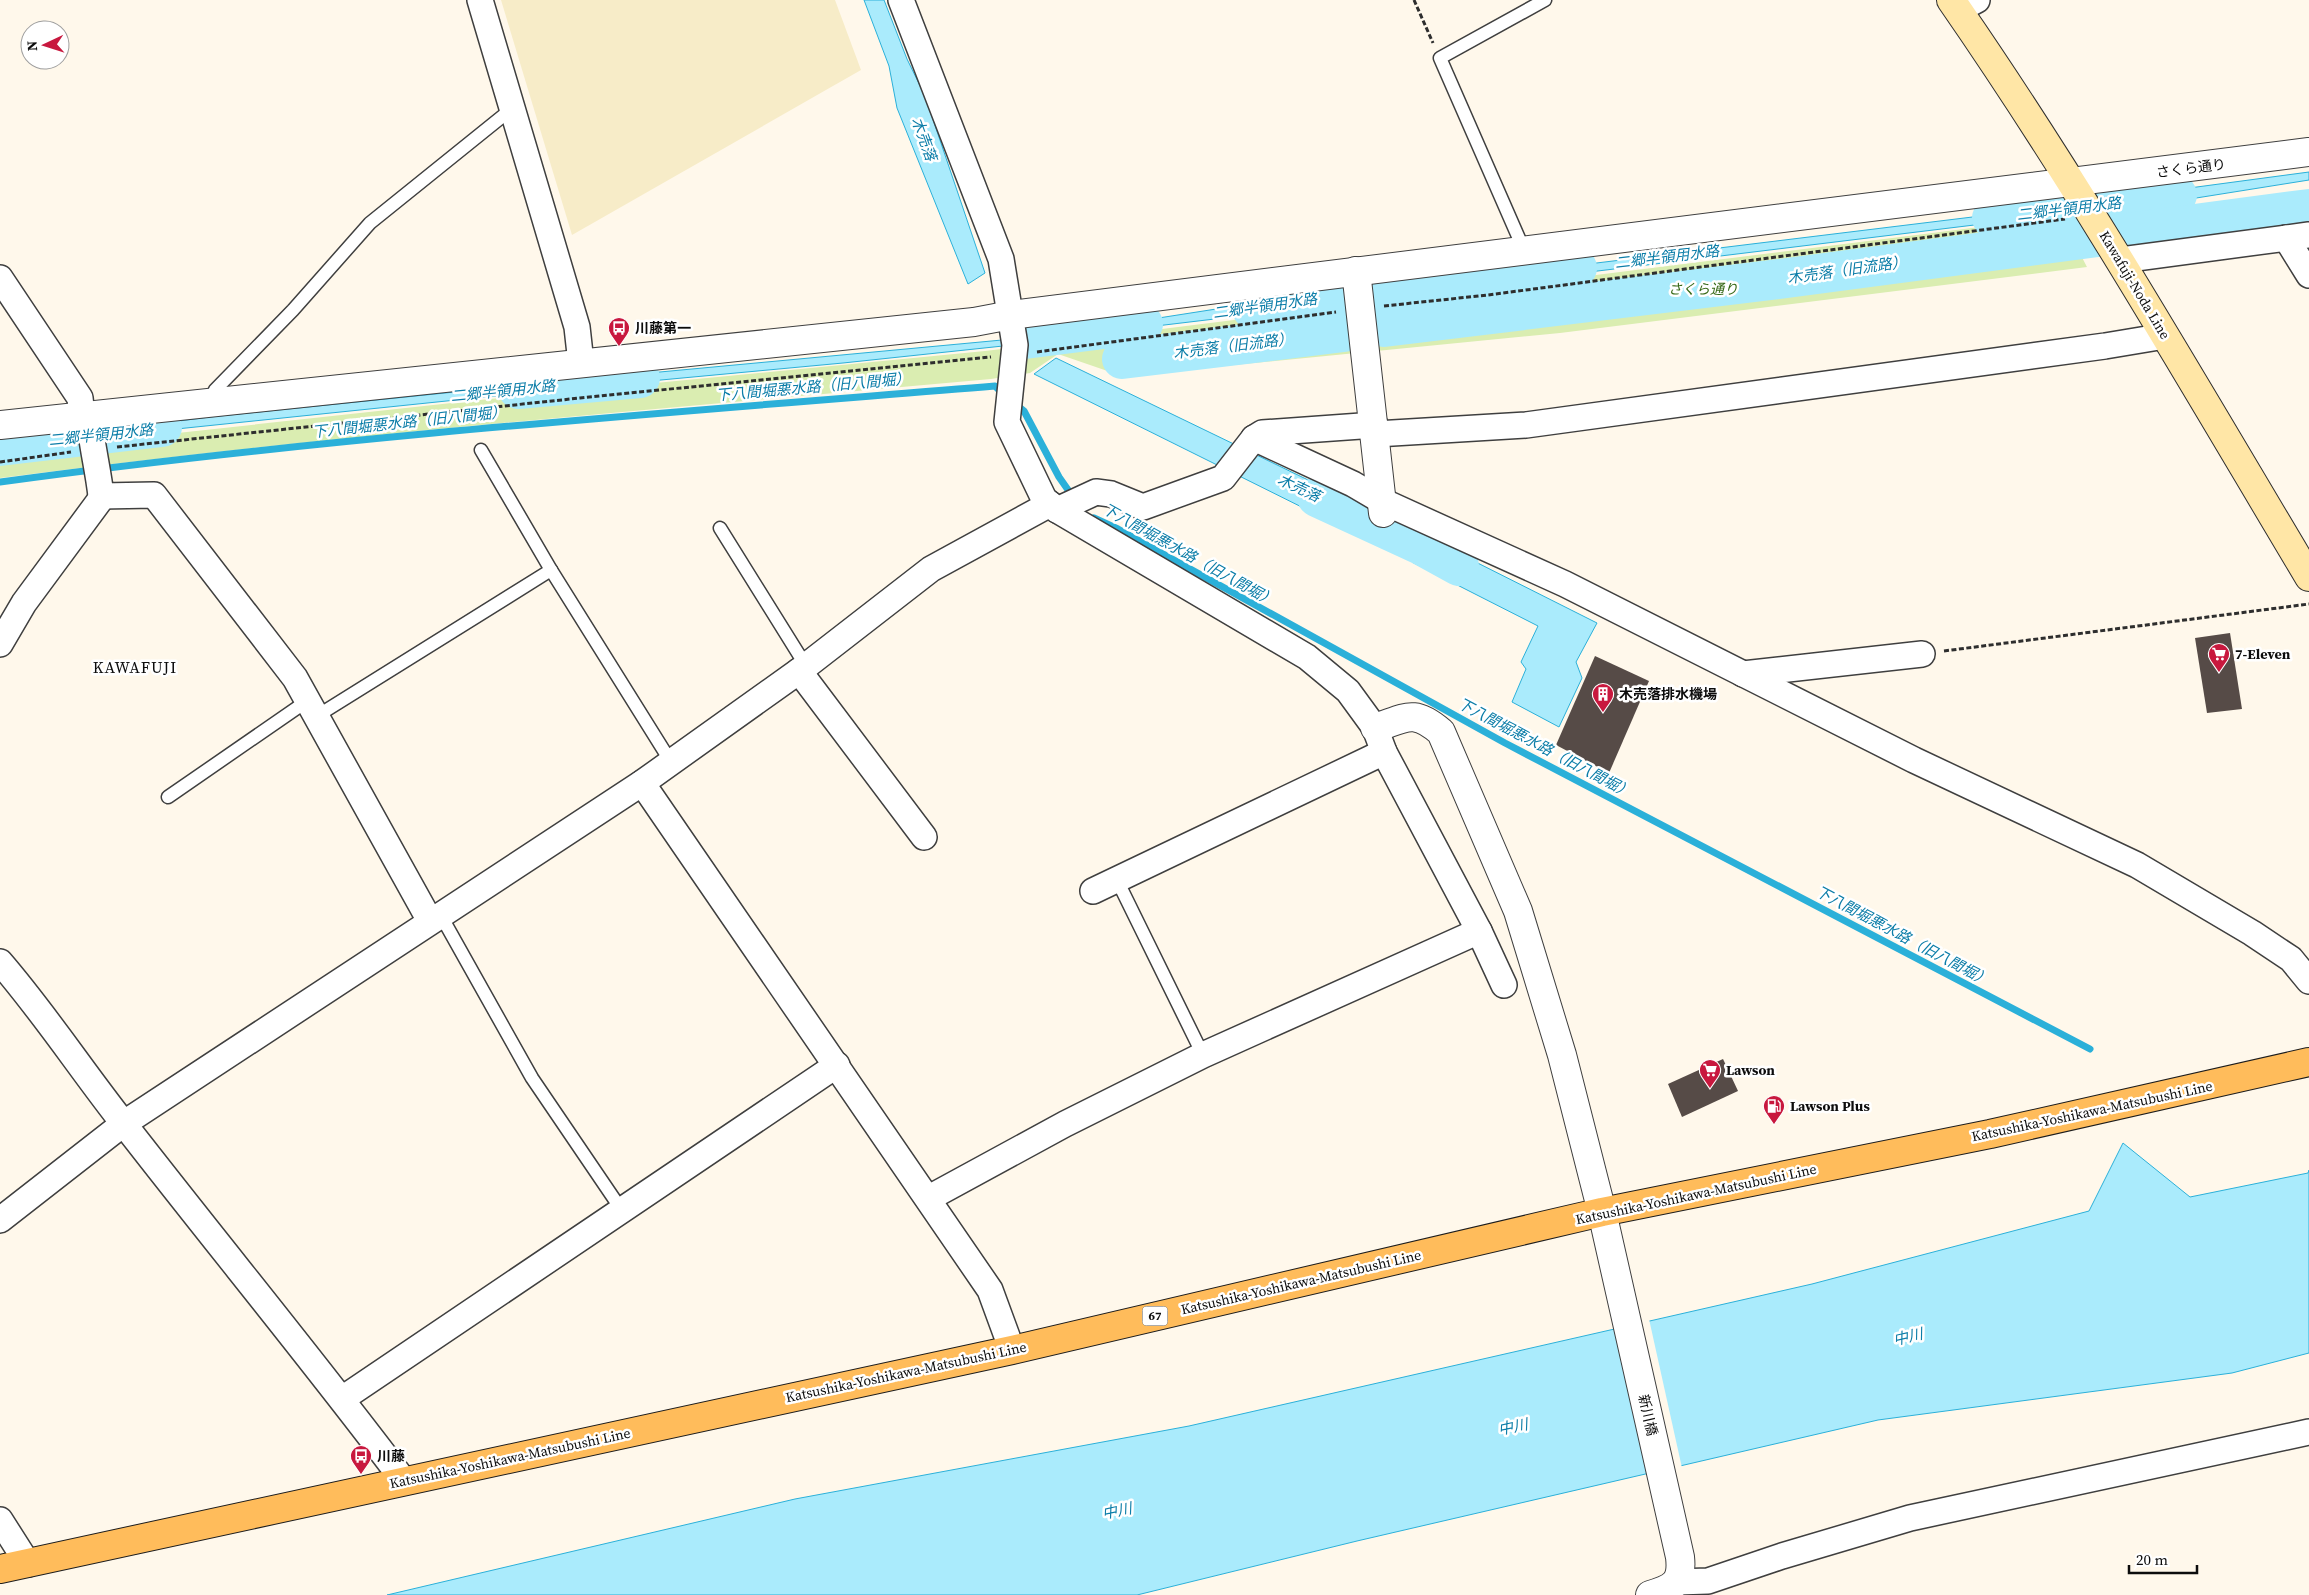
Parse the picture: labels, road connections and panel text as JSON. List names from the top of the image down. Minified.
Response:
{"streets":{"main road":["Kawafuji-Noda Line","Katsushika-Yoshikawa-Matsubushi Line","67"],"street":["さくら通り","新川橋"]},"crossings":[["さくら通り","Kawafuji-Noda Line"],["Katsushika-Yoshikawa-Matsubushi Line","新川橋"]],"districts":["KAWAFUJI"],"water":["木売落","二郷半領用水路","木売落（旧流路）","下八間堀悪水路（旧八間堀）","中川"],"parks":["さくら通り"],"places":{"bus stop":["川藤第一","川藤"],"supermarket":["7-Eleven","Lawson"],"building":["木売落排水機場"],"fuel station":["Lawson Plus"]},"scale_bar":"20 m","north":"left"}
